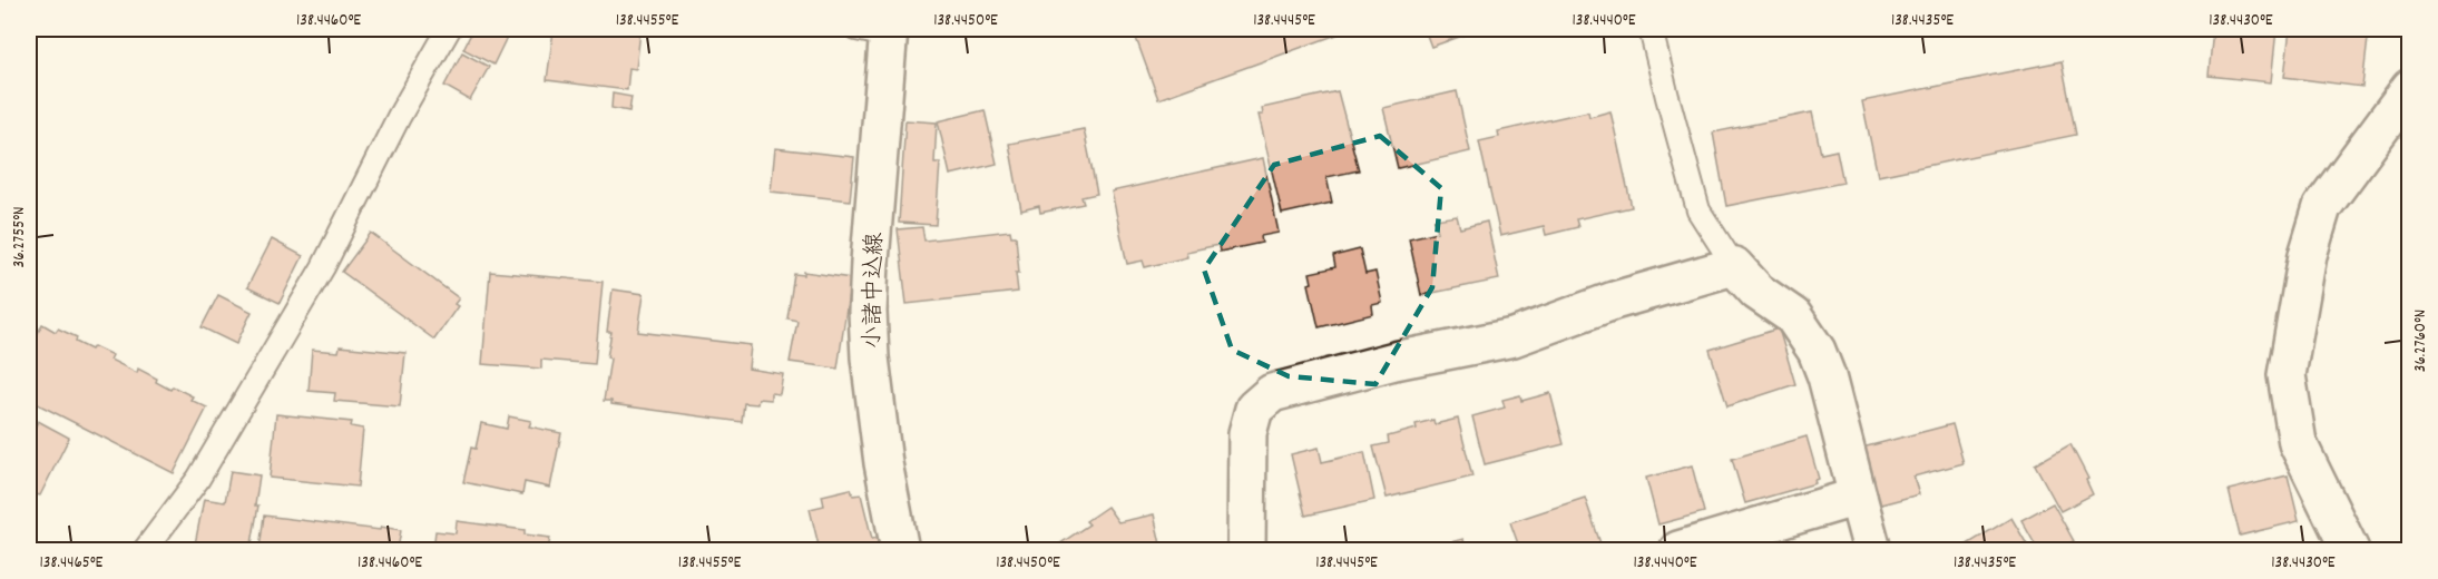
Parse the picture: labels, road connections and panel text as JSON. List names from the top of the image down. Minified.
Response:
{"streets":{"street":["小諸中込線"]},"coordinates":["138.4460°E","138.4455°E","138.4450°E","138.4445°E","138.4440°E","138.4435°E","138.4430°E","36.2755°N","36.2760°N","138.4465°E"]}
